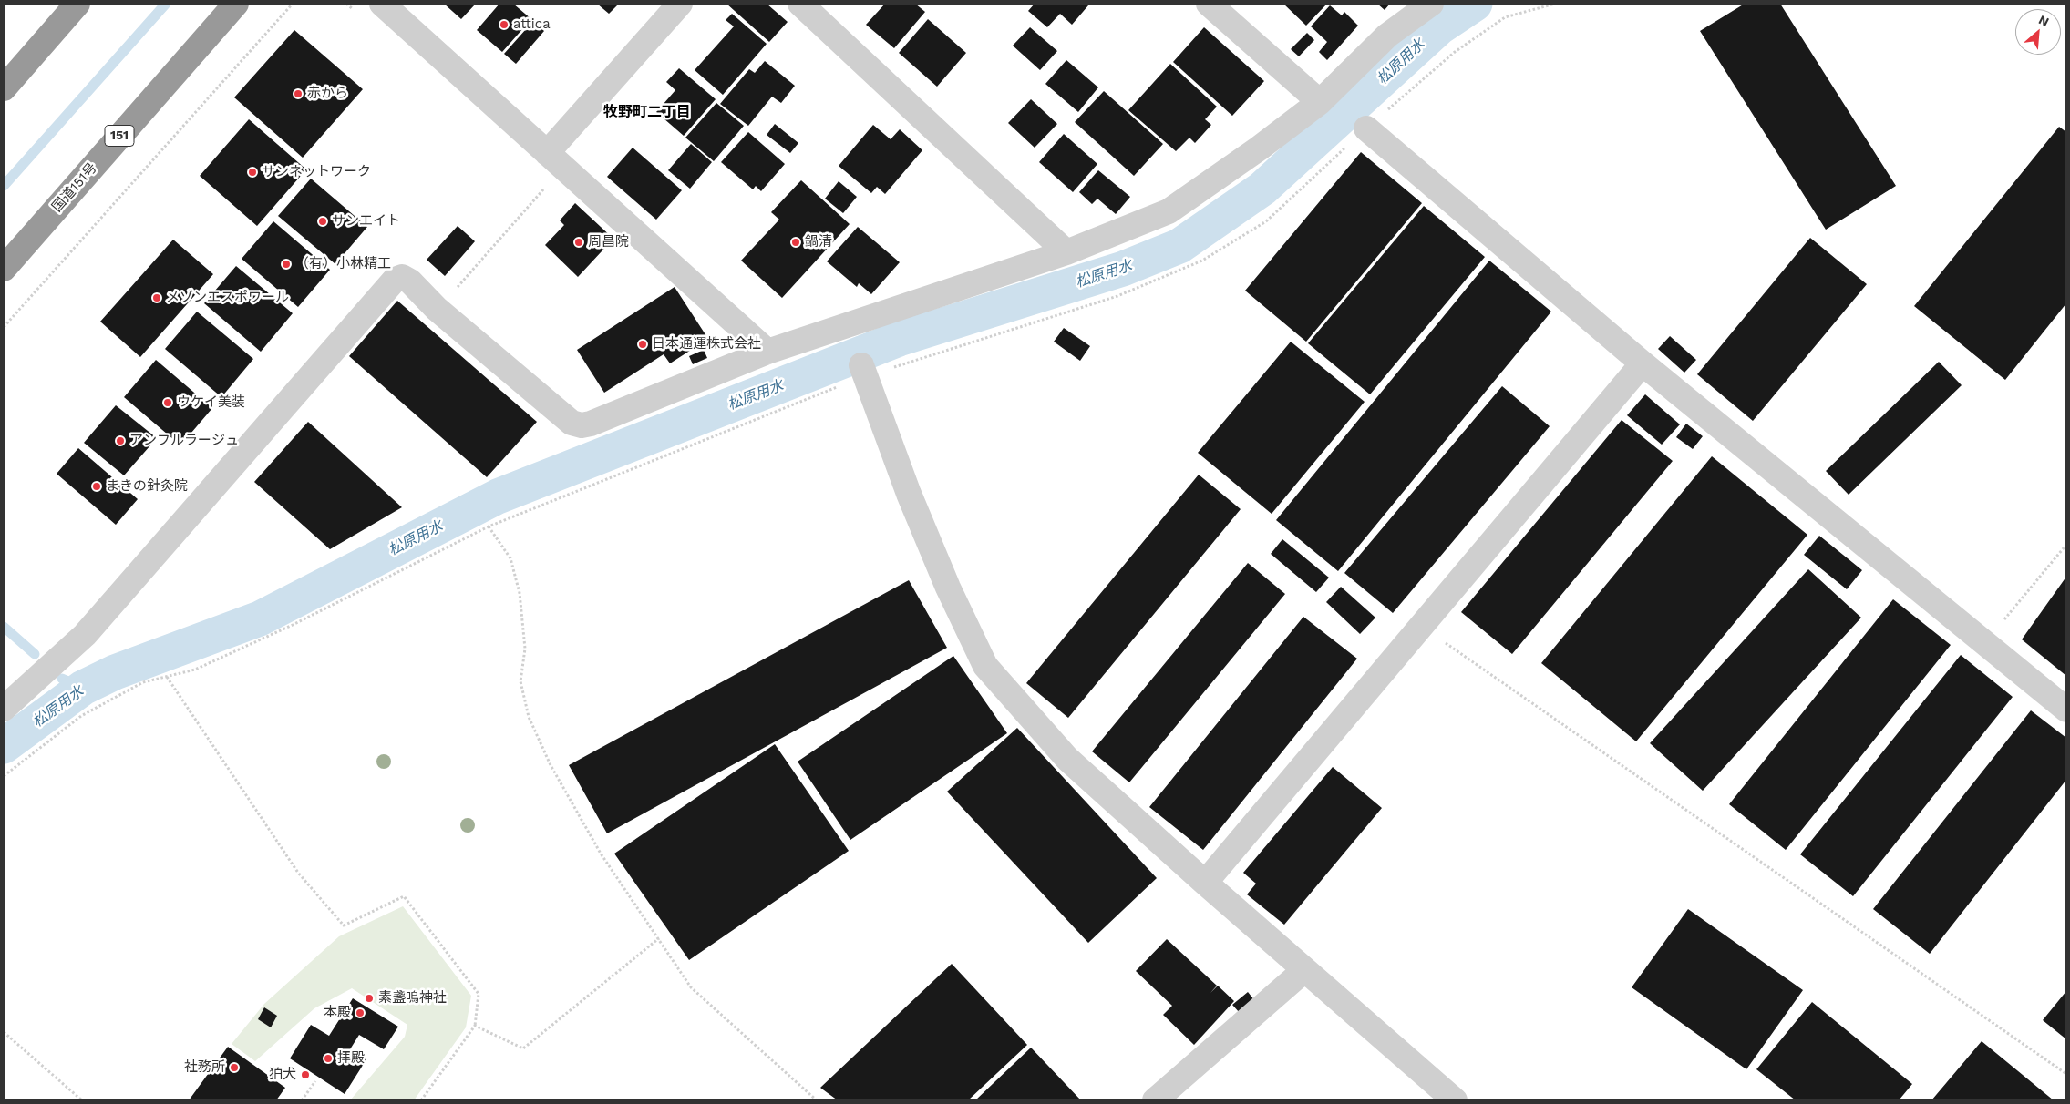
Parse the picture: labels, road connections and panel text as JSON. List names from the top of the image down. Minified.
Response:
{"streets":{"highway":["151","国道151号"]},"districts":["牧野町二丁目"],"water":["松原用水"],"places":["attica","赤から","サンネットワーク","サンエイト","周昌院","鍋清","（有）小林精工","メゾンエスポワール","日本通運株式会社","ウケイ美装","アンフルラージュ","まきの針灸院","素盞嗚神社","本殿","拝殿","社務所","狛犬"],"north":"top right"}
